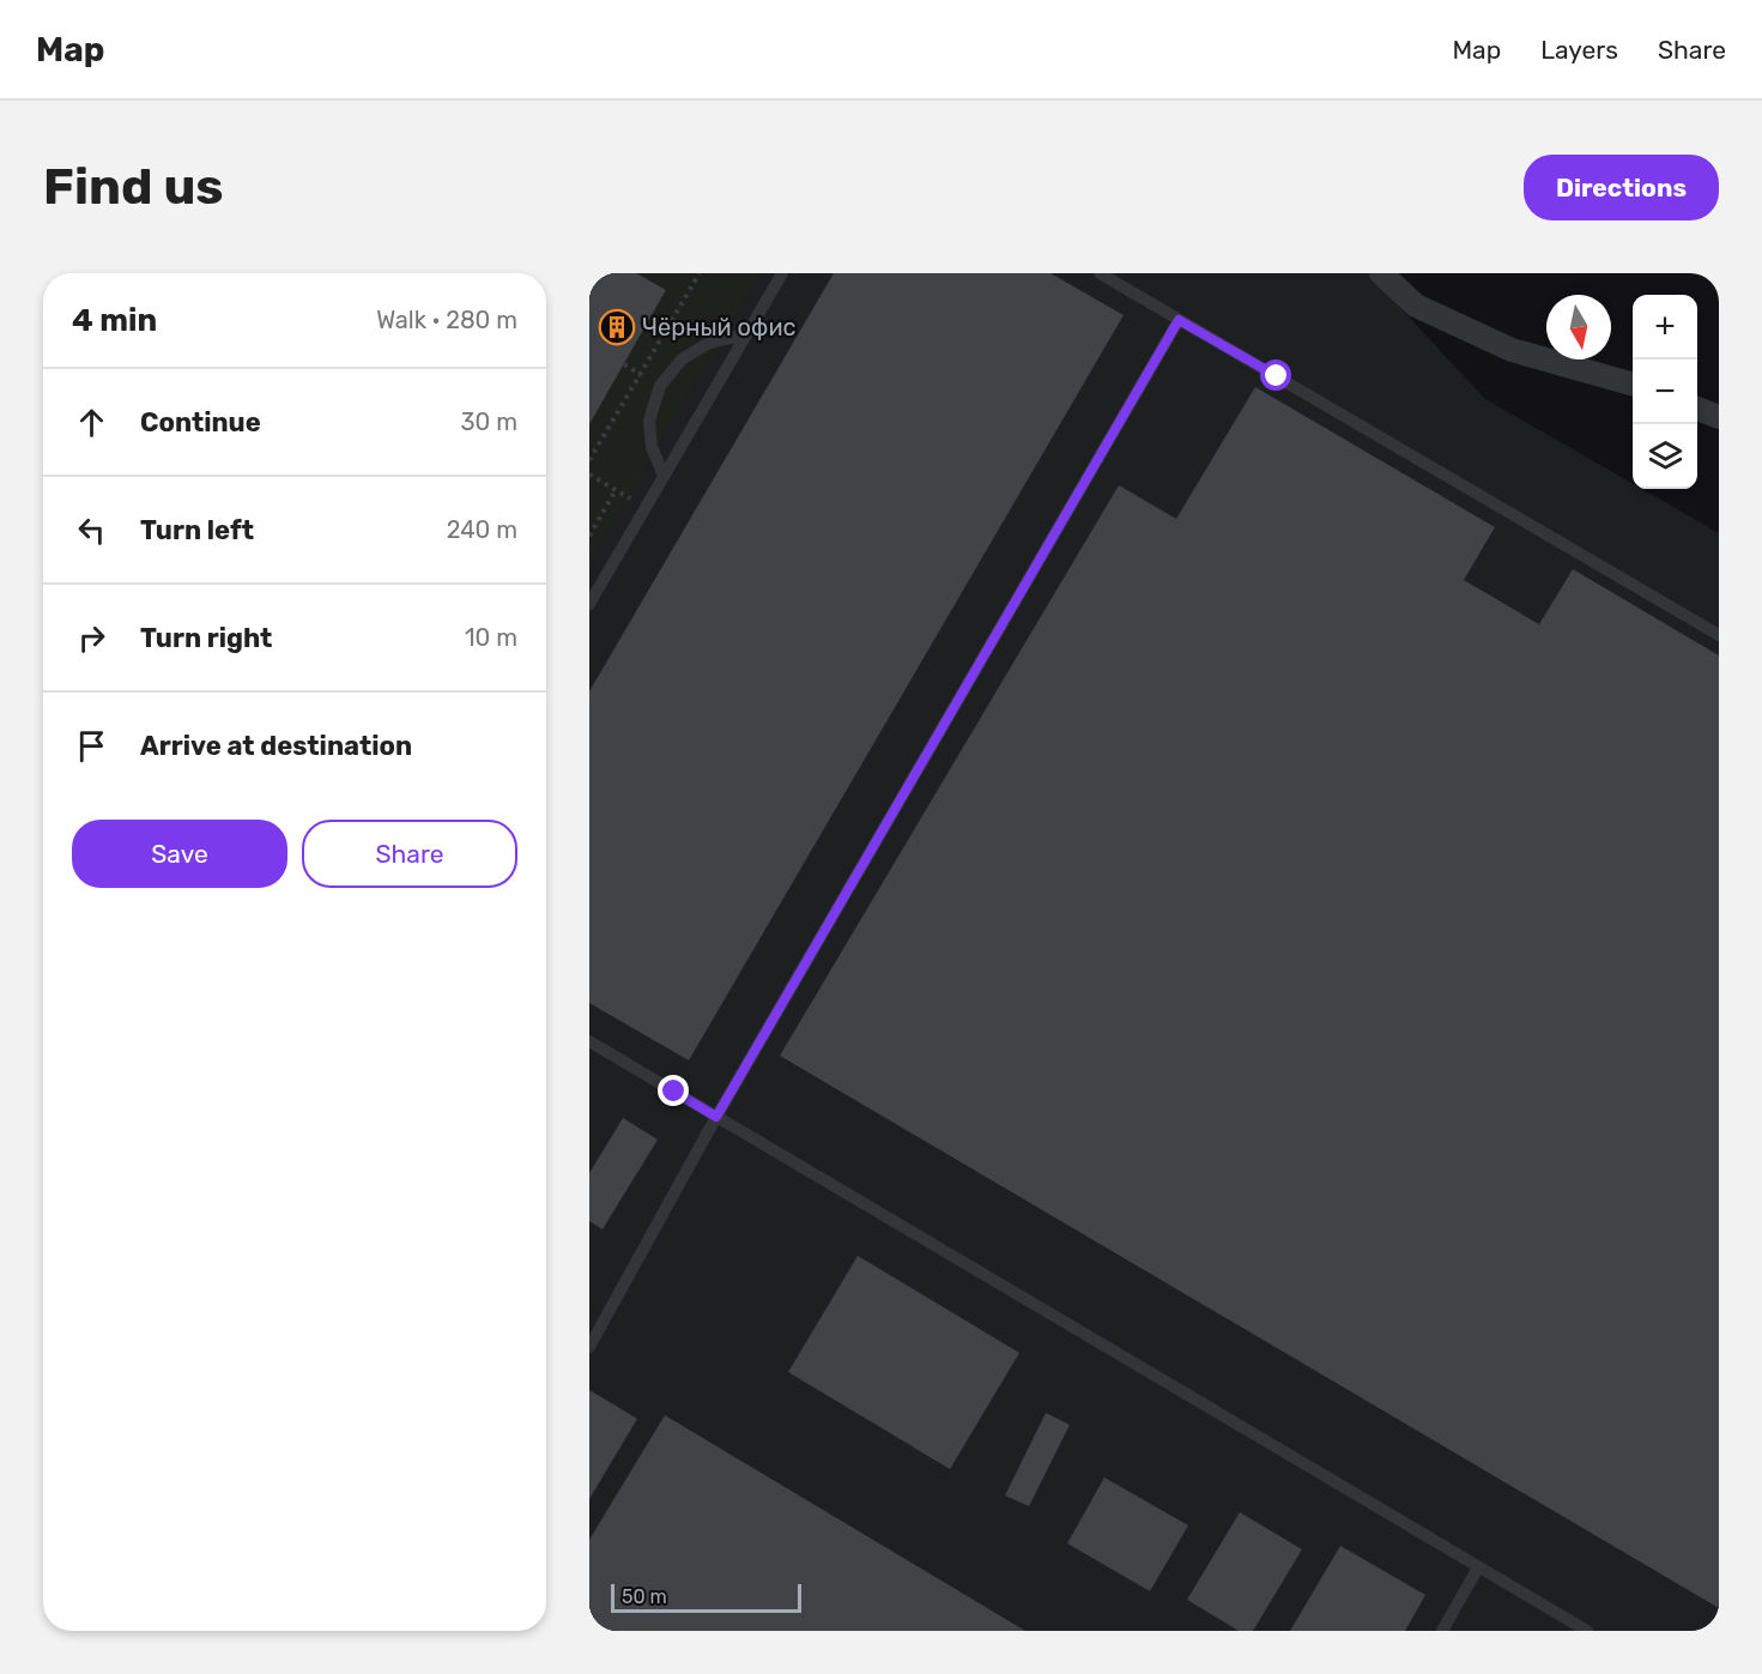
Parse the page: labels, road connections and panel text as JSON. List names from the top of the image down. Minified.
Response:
{"places":{"building":["Чёрный офис"]},"scale_bar":"50 m","north":"bottom","page":{"header":"Map","nav":["Map","Layers","Share"],"buttons":["Directions",["Save","Share"]],"title":"Find us","heading":["4 min","Walk · 280 m"],"map_buttons":["+","−"],"list":[["Continue","30 m"],["Turn left","240 m"],["Turn right","10 m"],"Arrive at destination"],"scale":"50 m"}}
